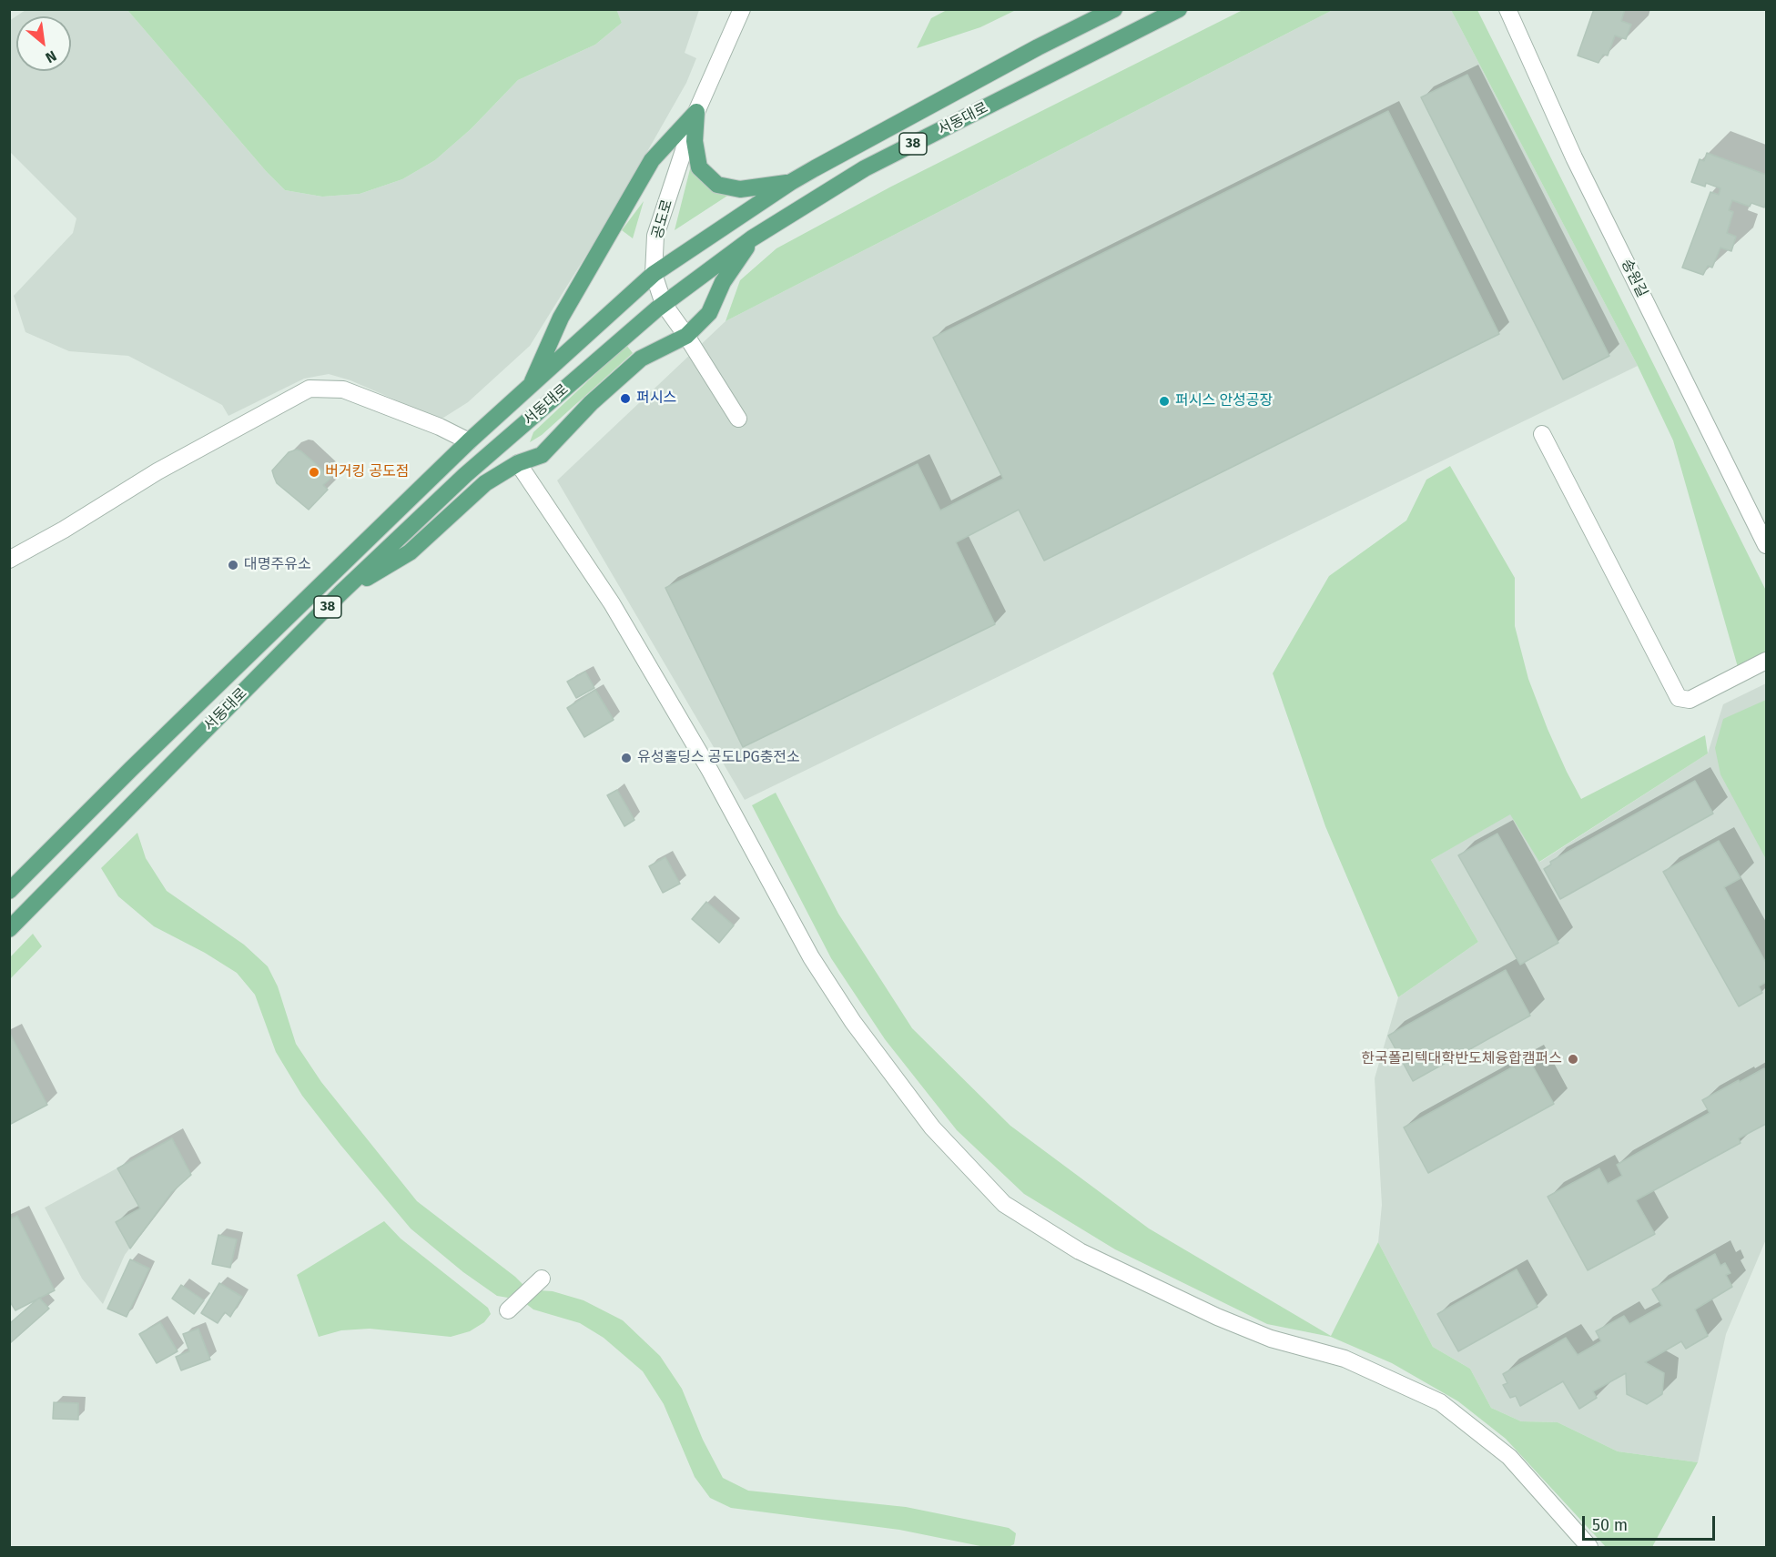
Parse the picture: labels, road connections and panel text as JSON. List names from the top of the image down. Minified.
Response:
{"streets":{"main road":["서동대로","38"],"street":["공도로","송원길"]},"crossings":[["서동대로","공도로"]],"places":["퍼시스","퍼시스 안성공장","버거킹 공도점","대명주유소","유성홀딩스 공도LPG충전소","한국폴리텍대학반도체융합캠퍼스"],"scale_bar":"50 m","north":"bottom right"}
